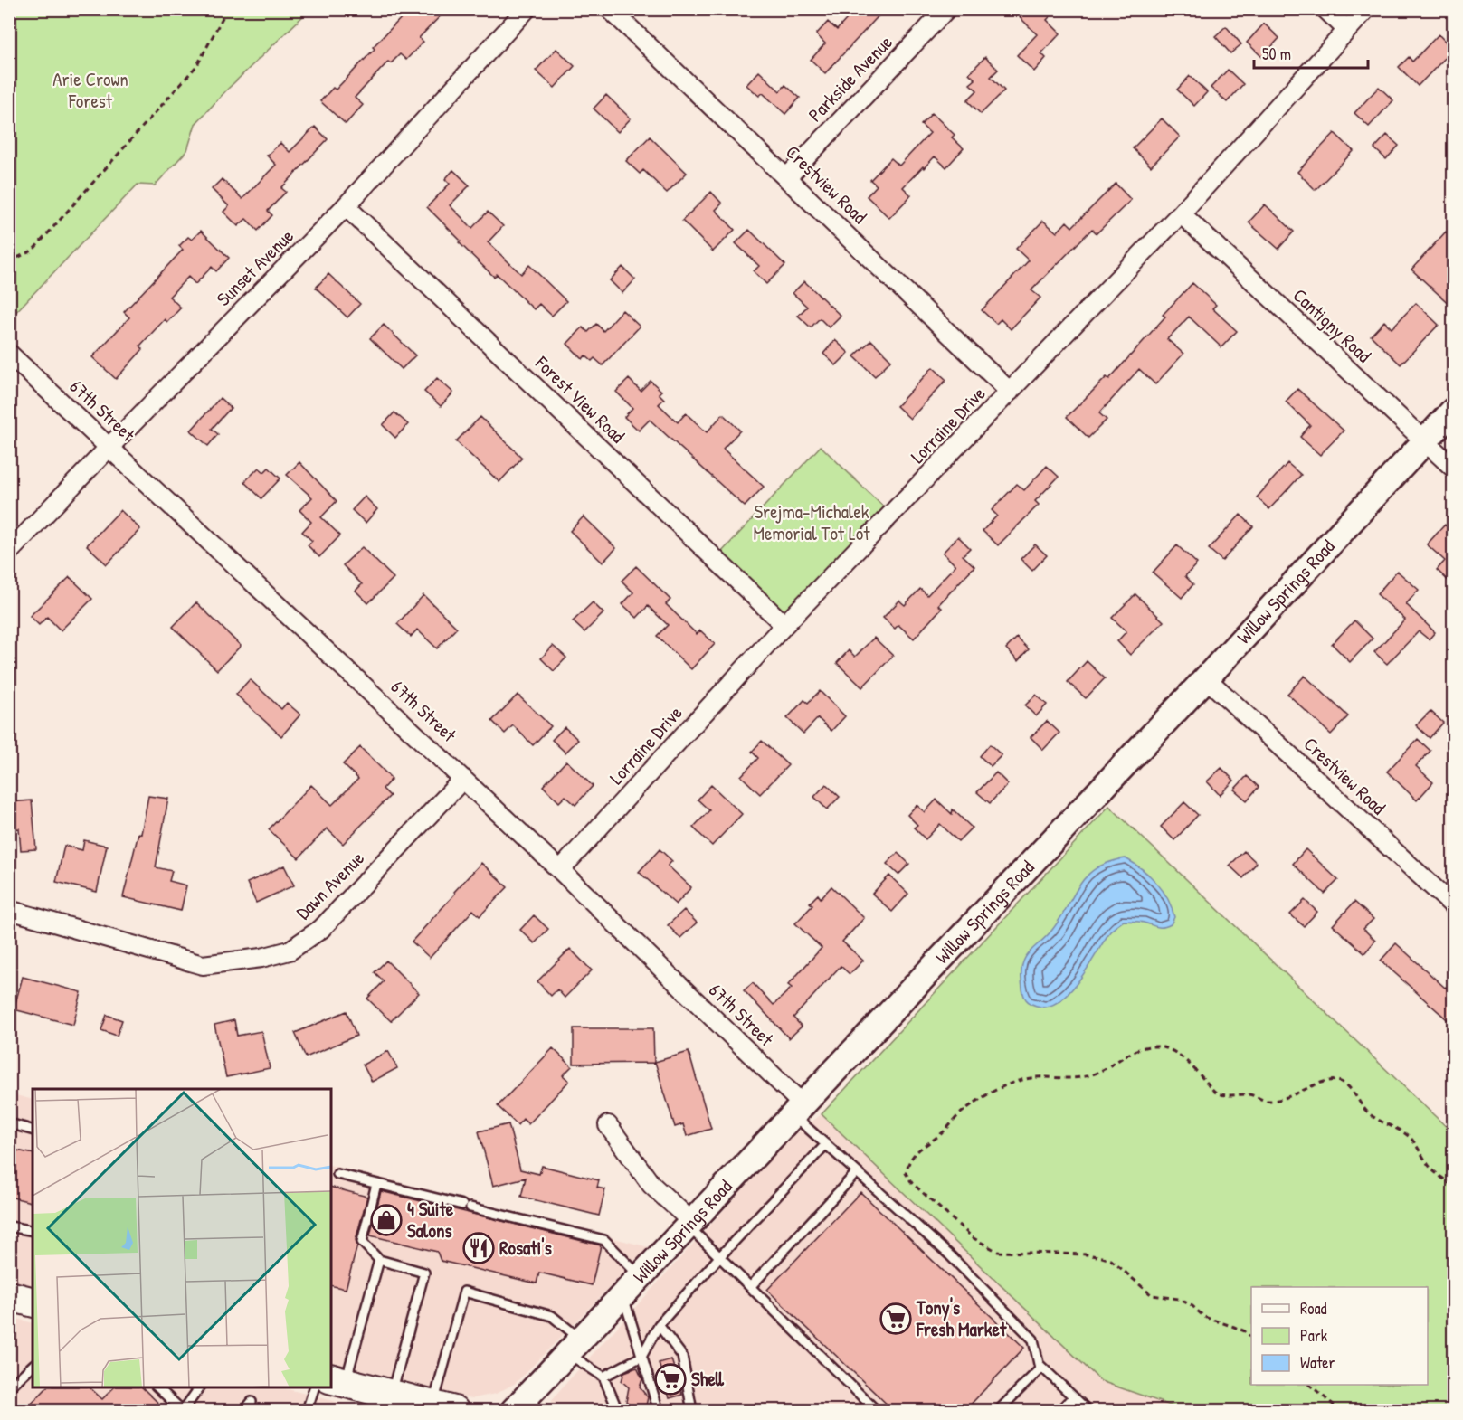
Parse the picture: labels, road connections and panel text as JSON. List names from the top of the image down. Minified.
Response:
{"streets":{"main road":["Willow Springs Road"],"street":["Parkside Avenue","Crestview Road","Sunset Avenue","Cantigny Road","Forest View Road","67th Street","Lorraine Drive","Dawn Avenue"]},"crossings":[["Parkside Avenue","Crestview Road"],["Crestview Road","Lorraine Drive"],["Crestview Road","Willow Springs Road"],["Sunset Avenue","Forest View Road"],["Sunset Avenue","67th Street"],["Cantigny Road","Lorraine Drive"],["Cantigny Road","Willow Springs Road"],["Forest View Road","Lorraine Drive"],["67th Street","Lorraine Drive"],["67th Street","Willow Springs Road"],["67th Street","Dawn Avenue"]],"parks":["Arie Crown Forest","Srejma-Michalek Memorial Tot Lot"],"places":{"shop":["4 Suite Salons"],"restaurant":["Rosati's"],"supermarket":["Tony's Fresh Market","Shell"]},"legend":["Road","Park","Water"],"scale_bar":"50 m"}
